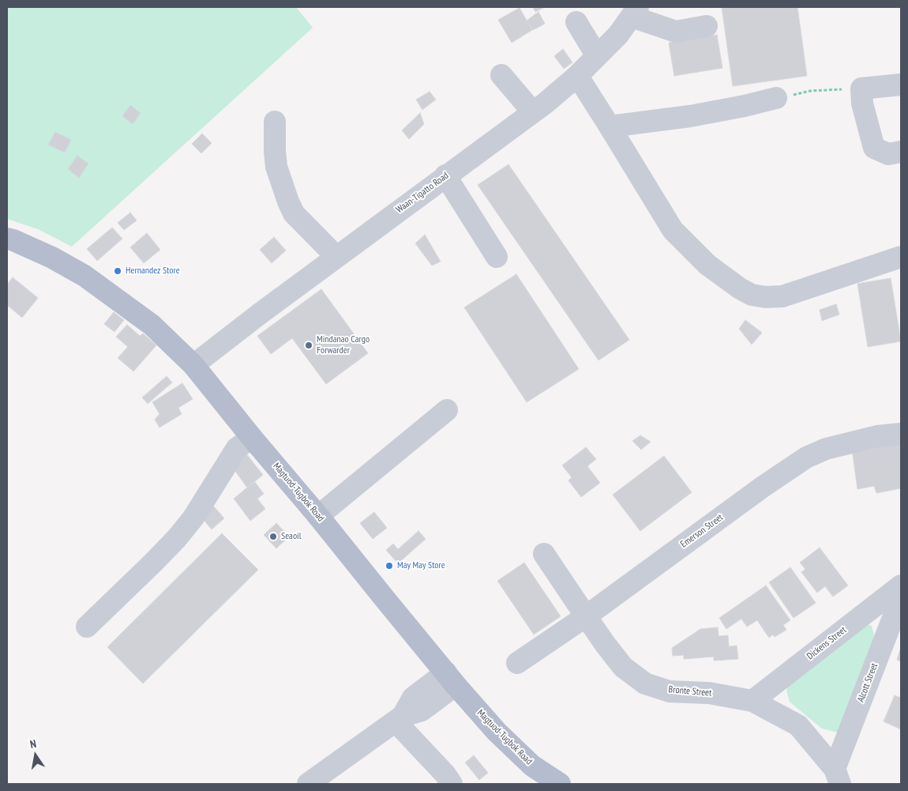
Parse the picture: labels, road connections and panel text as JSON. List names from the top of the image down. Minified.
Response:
{"streets":{"main road":["Magtuod-Tugbok Road"],"street":["Waan-Tigatto Road","Emerson Street","Dickens Street","Alcott Street","Bronte Street"]},"crossings":[["Waan-Tigatto Road","Magtuod-Tugbok Road"],["Emerson Street","Bronte Street"],["Dickens Street","Bronte Street"],["Alcott Street","Bronte Street"]],"places":["Hernandez Store","Mindanao Cargo Forwarder","Seaoil","May May Store"],"north":"top"}
